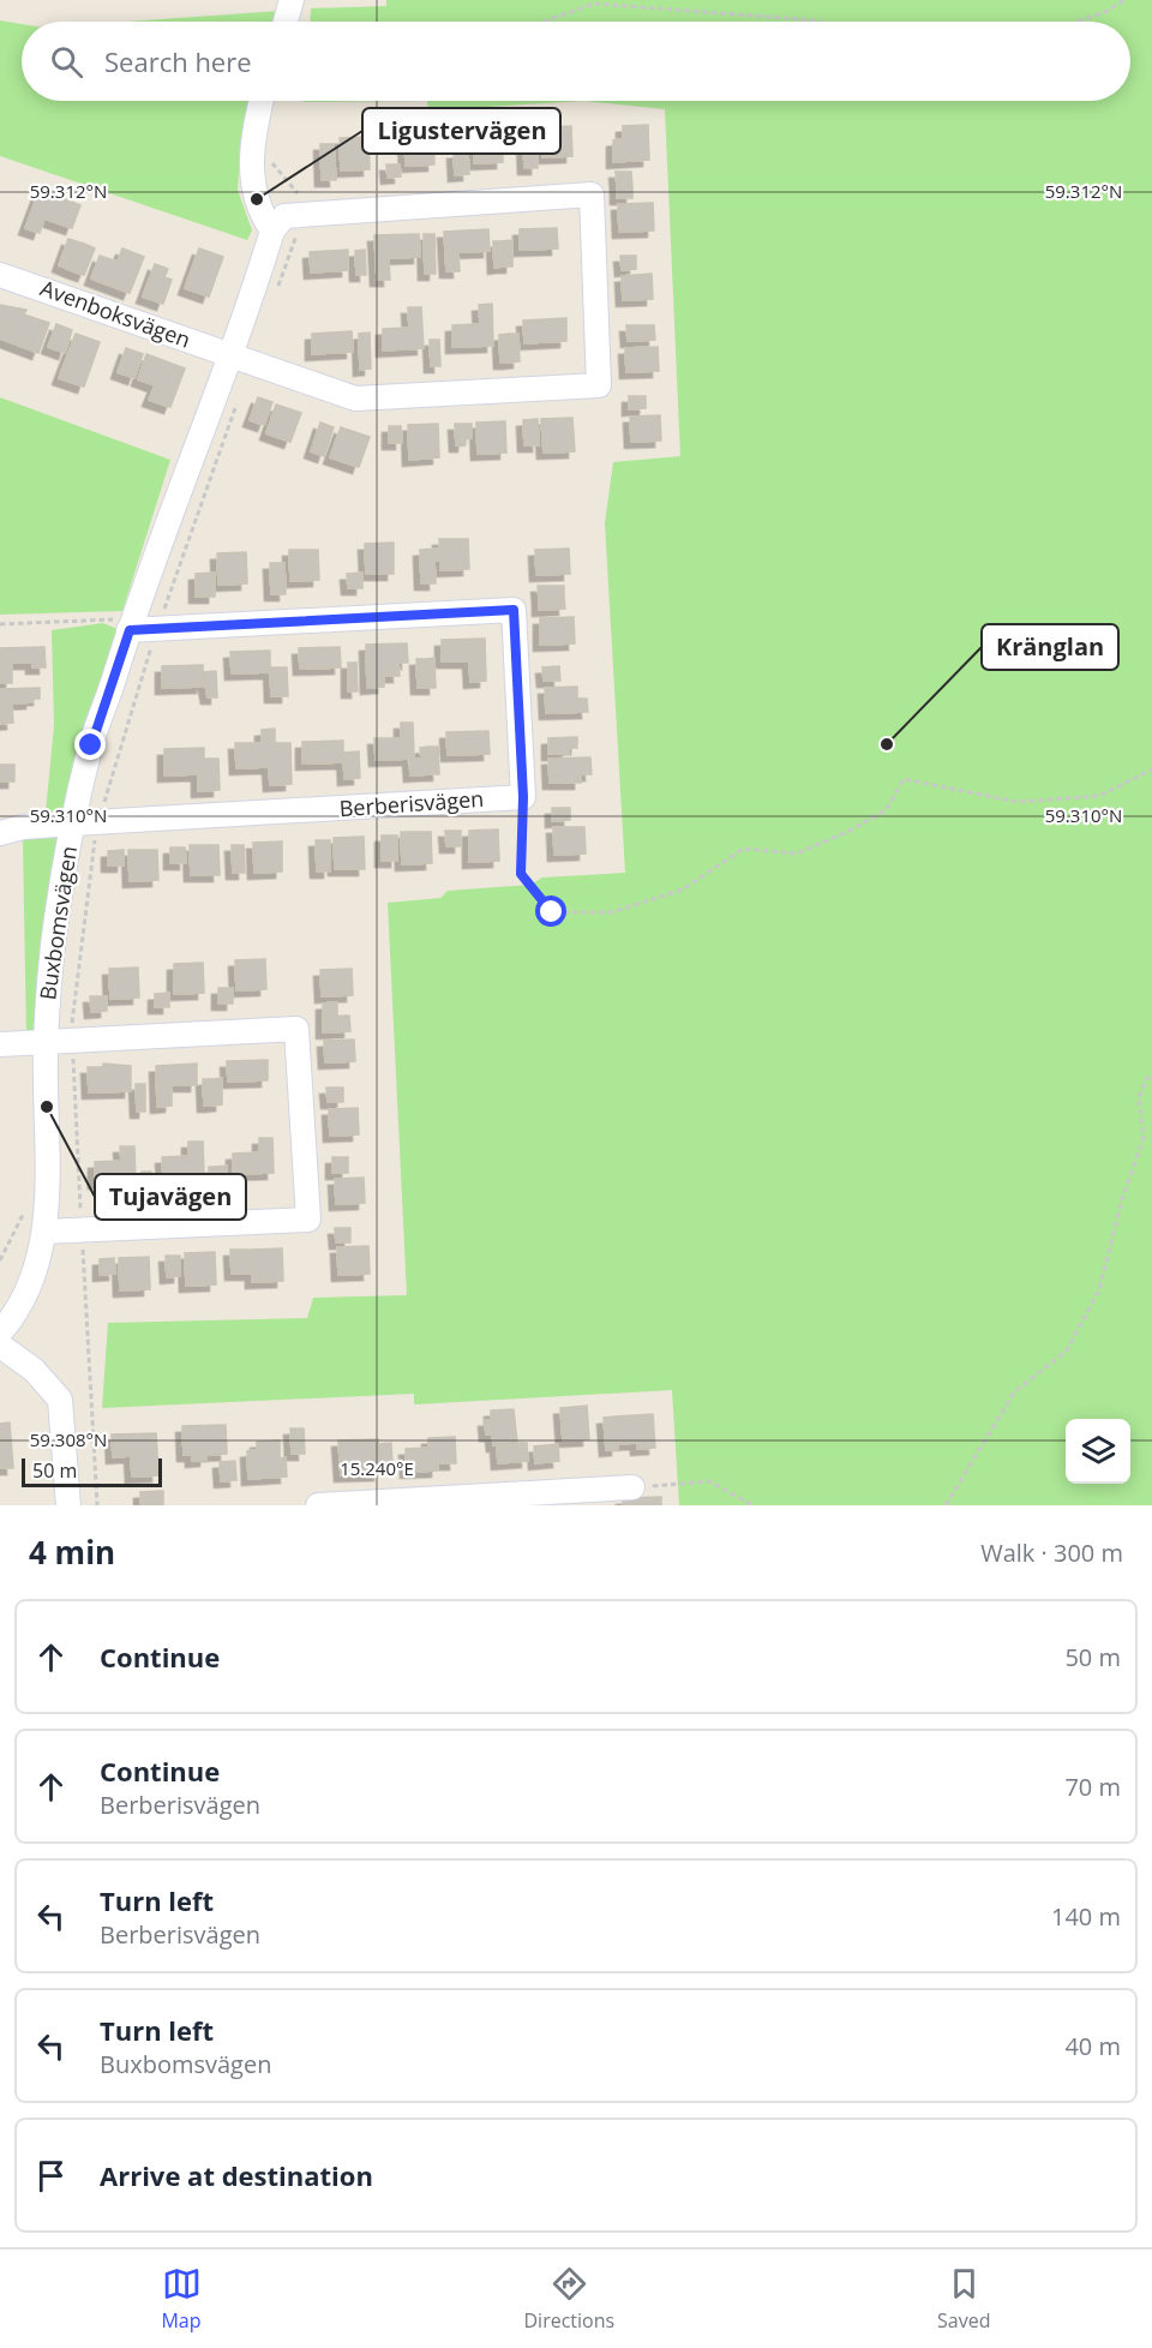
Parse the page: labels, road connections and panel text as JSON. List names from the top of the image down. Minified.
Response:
{"streets":{"street":["Avenboksvägen","Berberisvägen","Buxbomsvägen"]},"crossings":[["Avenboksvägen","Buxbomsvägen"],["Berberisvägen","Buxbomsvägen"]],"places":["Ligustervägen","Kränglan","Tujavägen"],"scale_bar":"50 m","page":{"search":"Search here","scale":"50 m","heading":["4 min","Walk · 300 m"],"list":[["Continue","50 m"],["Continue","Berberisvägen","70 m"],["Turn left","Berberisvägen","140 m"],["Turn left","Buxbomsvägen","40 m"],"Arrive at destination"],"nav":["Map","Directions","Saved"]},"coordinates":["59.312°N","59.310°N","59.308°N","15.240°E"]}
